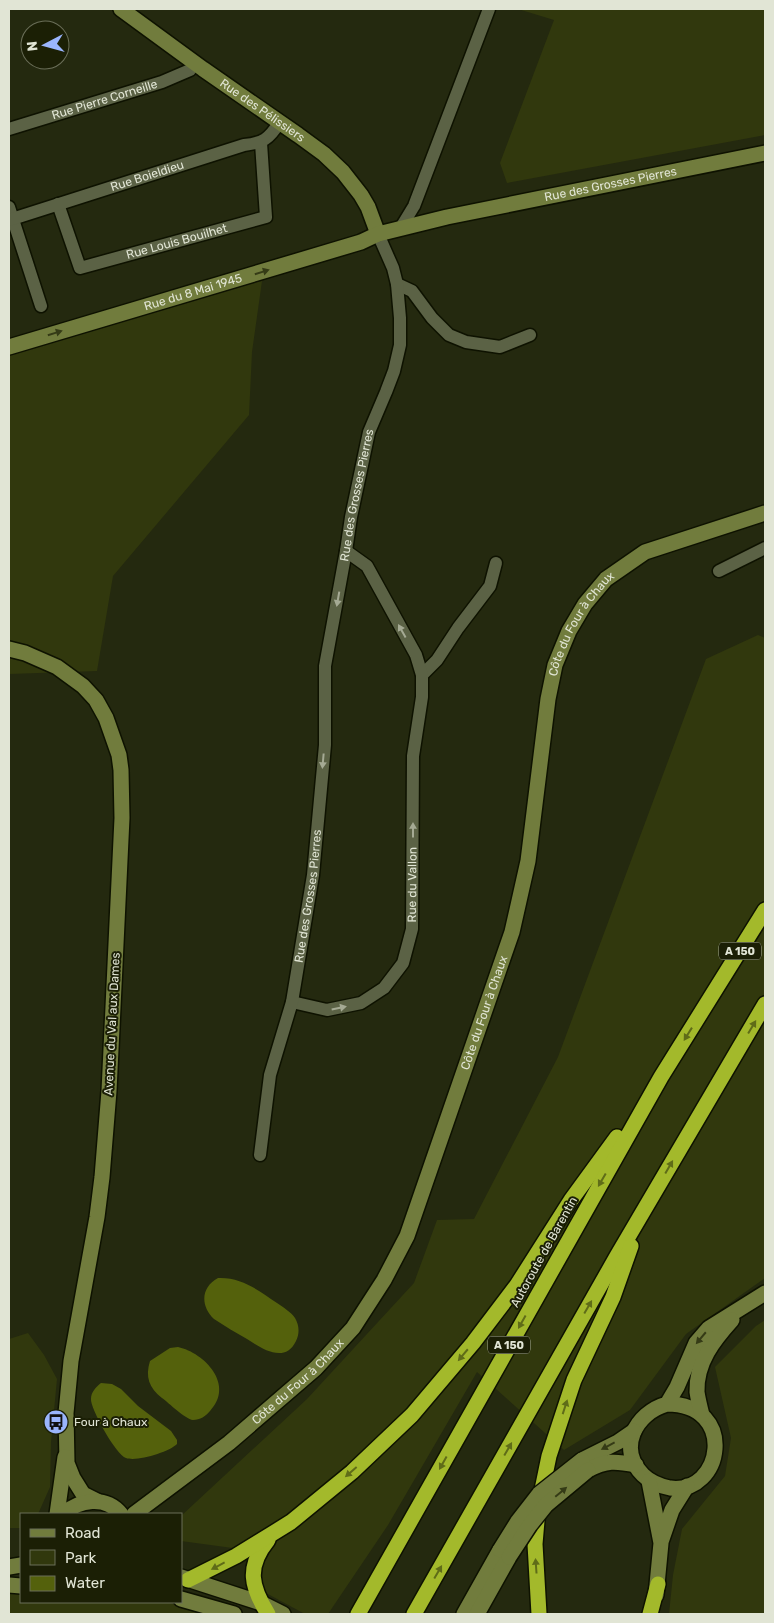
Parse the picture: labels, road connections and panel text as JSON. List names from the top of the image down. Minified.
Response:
{"streets":{"highway":["A 150","Autoroute de Barentin"],"street":["Rue Pierre Corneille","Rue des Pélissiers","Rue Boieldieu","Rue des Grosses Pierres","Rue Louis Bouilhet","Rue du 8 Mai 1945","Côte du Four à Chaux","Rue du Vallon","Avenue du Val aux Dames"]},"crossings":[["Rue Pierre Corneille","Rue des Pélissiers"],["Rue des Pélissiers","Rue des Grosses Pierres"],["Rue des Pélissiers","Rue du 8 Mai 1945"],["Rue Boieldieu","Rue Louis Bouilhet"],["Rue des Grosses Pierres","Rue du 8 Mai 1945"],["Rue des Grosses Pierres","Rue du Vallon"]],"one_way":["Rue du 8 Mai 1945"],"places":{"bus stop":["Four à Chaux"]},"legend":["Road","Park","Water"],"north":"left"}
